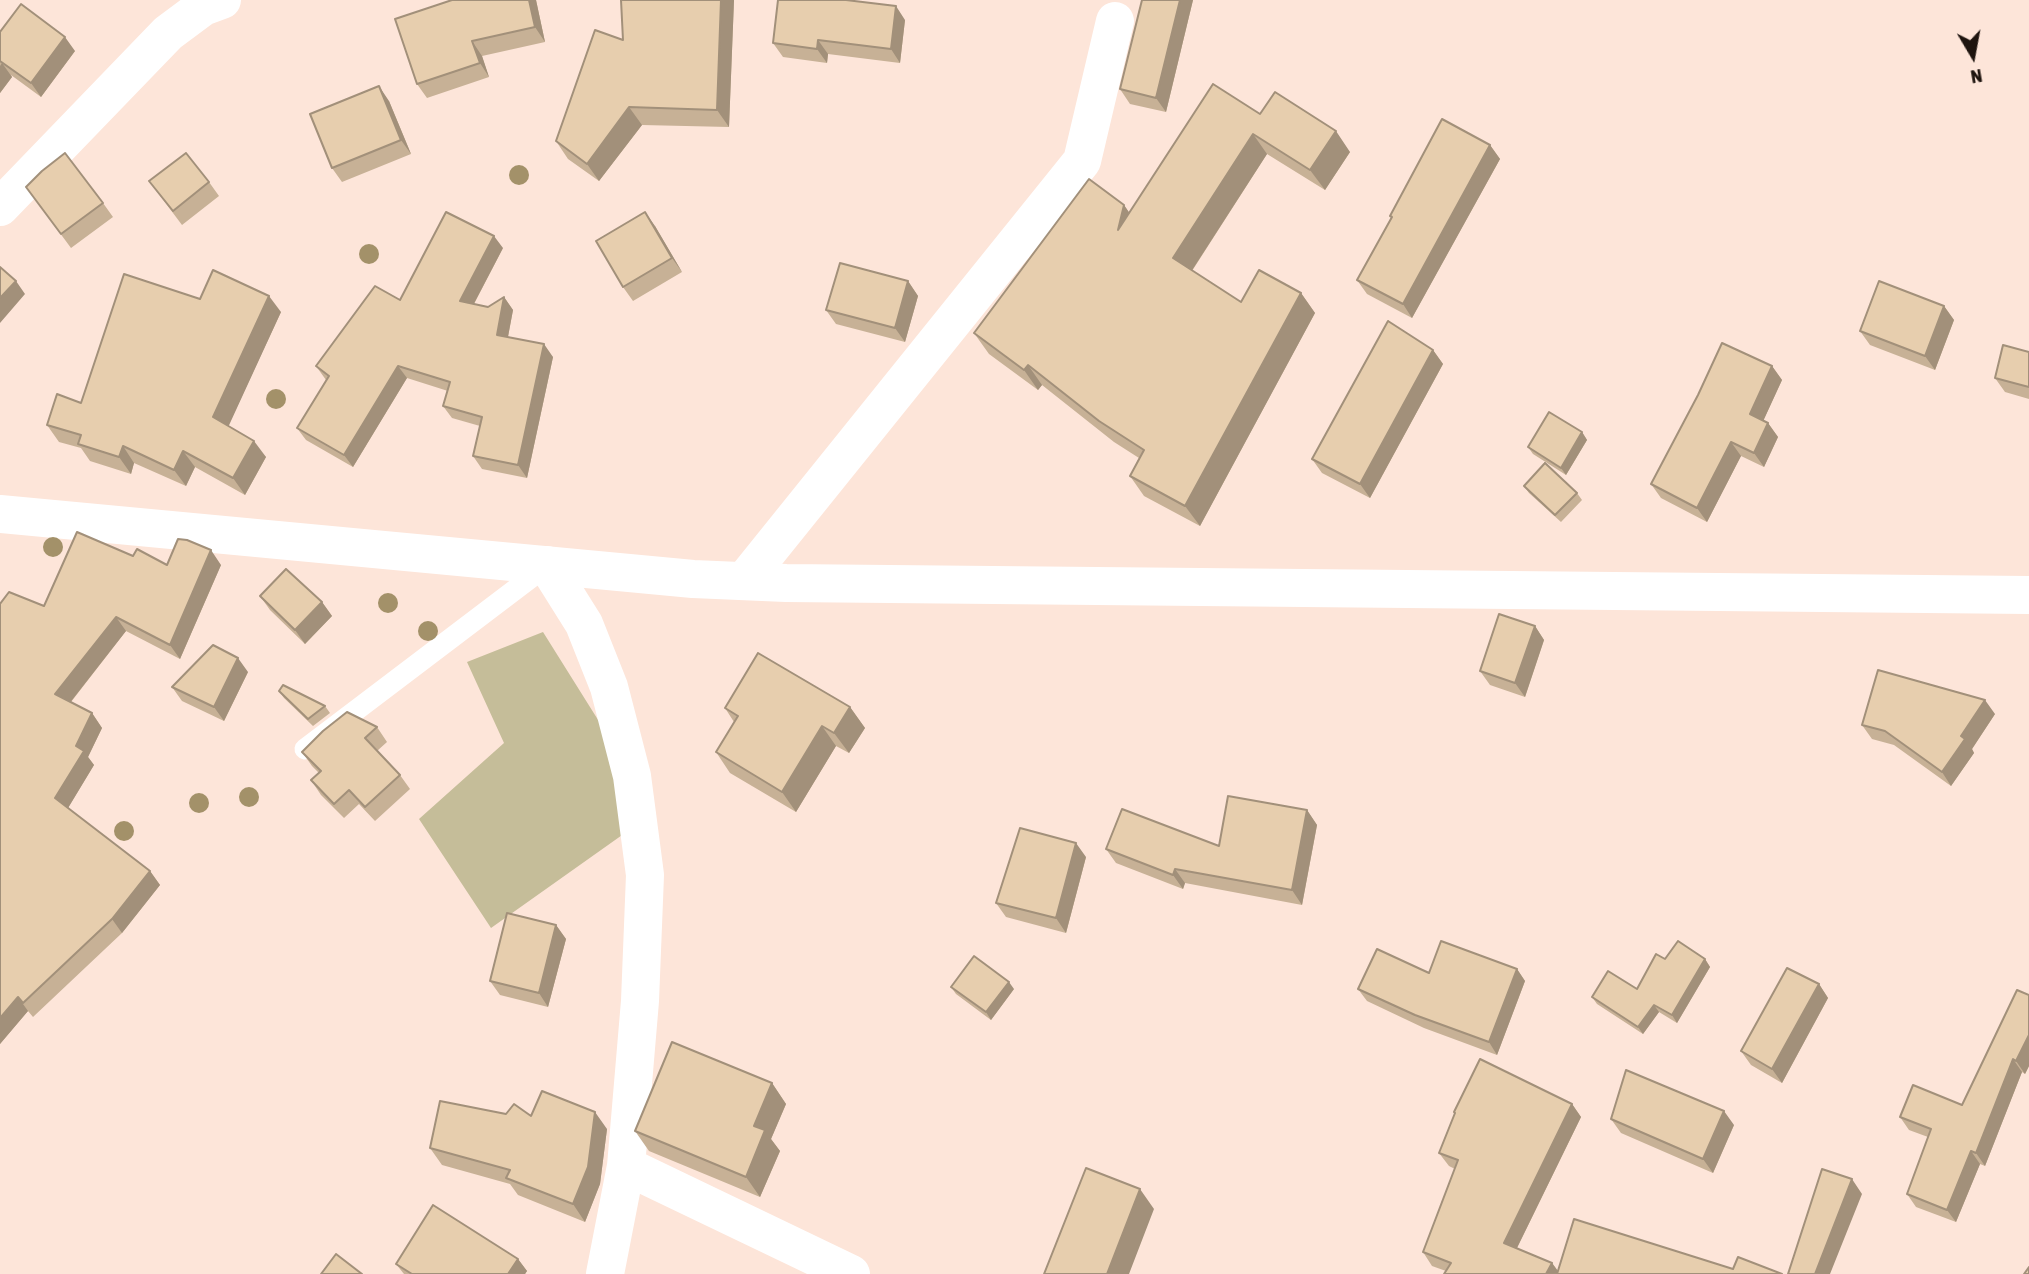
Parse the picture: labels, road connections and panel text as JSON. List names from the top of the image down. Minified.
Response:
{"north":"bottom"}
